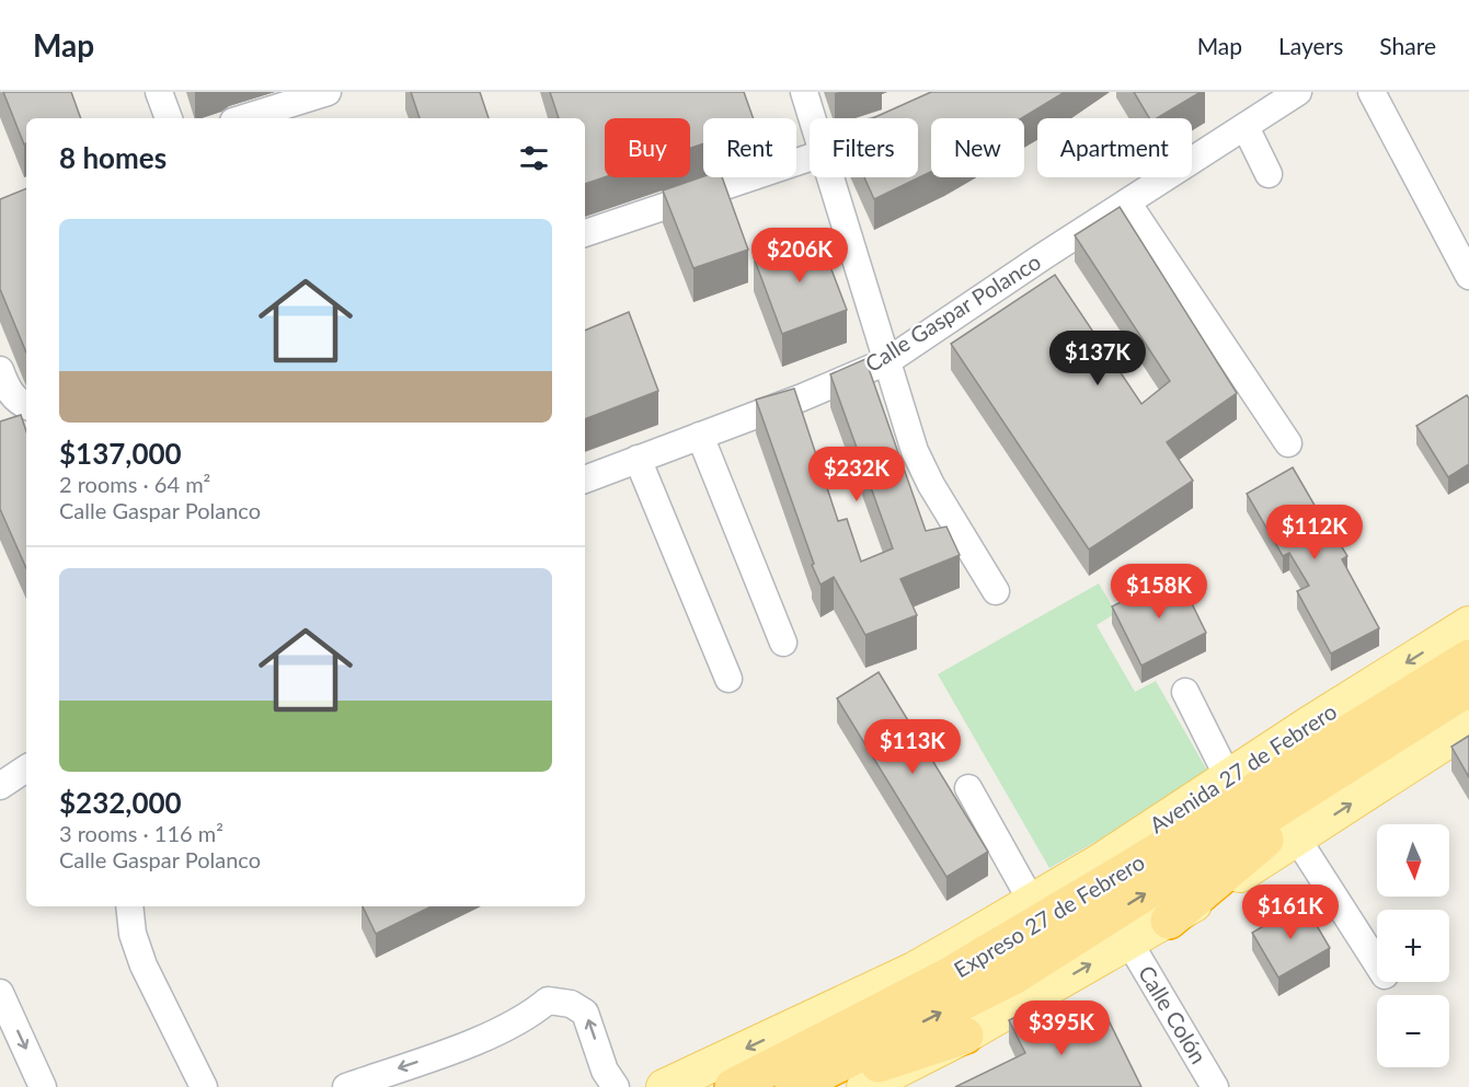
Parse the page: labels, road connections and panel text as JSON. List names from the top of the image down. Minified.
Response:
{"streets":{"highway":["Expreso 27 de Febrero"],"main road":["Avenida 27 de Febrero"],"street":["Calle Gaspar Polanco","Calle Colón"]},"north":"bottom","page":{"header":"Map","nav":["Map","Layers","Share"],"chip":["Buy","Rent","Filters","New","Apartment"],"heading":"8 homes","list":[{"name":"$137,000","note":"2 rooms · 64 m² · Calle Gaspar Polanco"},{"name":"$232,000","note":"3 rooms · 116 m² · Calle Gaspar Polanco"}],"price":["$206K","$137K","$232K","$112K","$158K","$113K","$161K","$395K"],"map_buttons":["+","−"]}}
